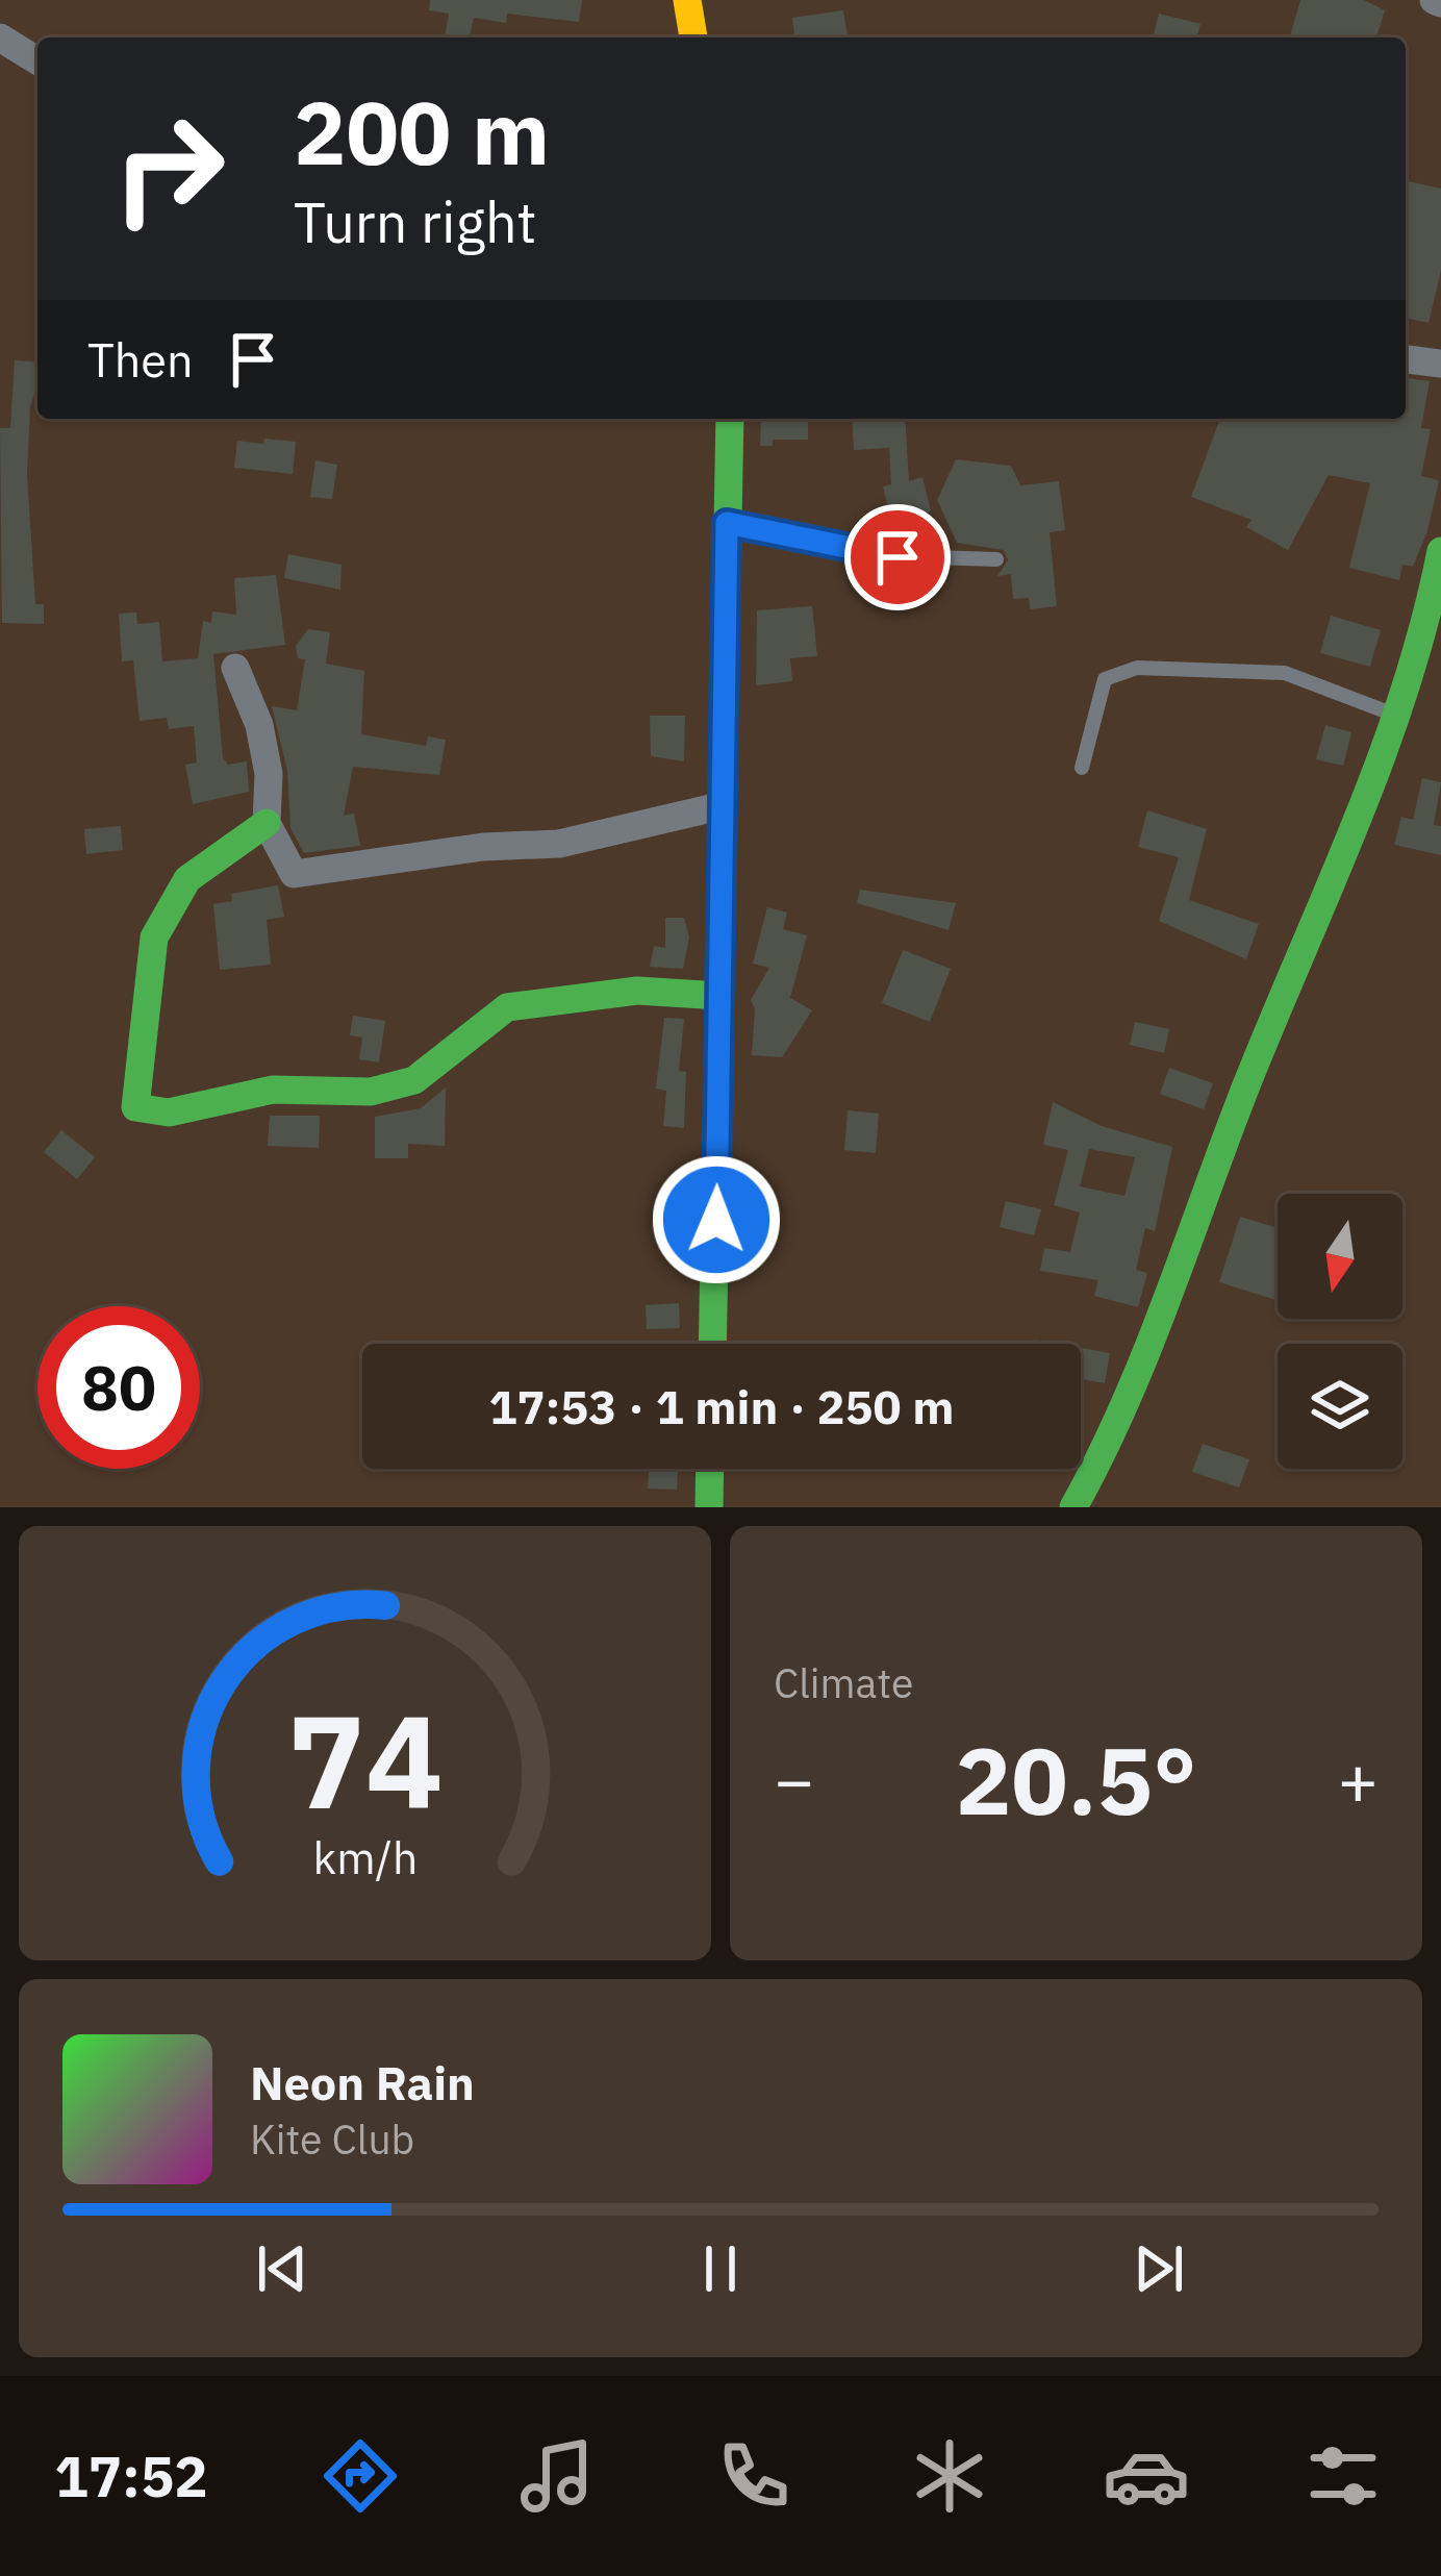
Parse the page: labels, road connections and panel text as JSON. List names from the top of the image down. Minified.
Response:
{"north":"bottom","page":{"turn":["200 m","Turn right"],"then":"Then","limit":"80","trip":"17:53 · 1 min · 250 m","tile":"Climate","heat":["−","20.5°","+"],"song":["Neon Rain","Kite Club"],"tabs":"17:52","gauge":["74","km/h"]}}
